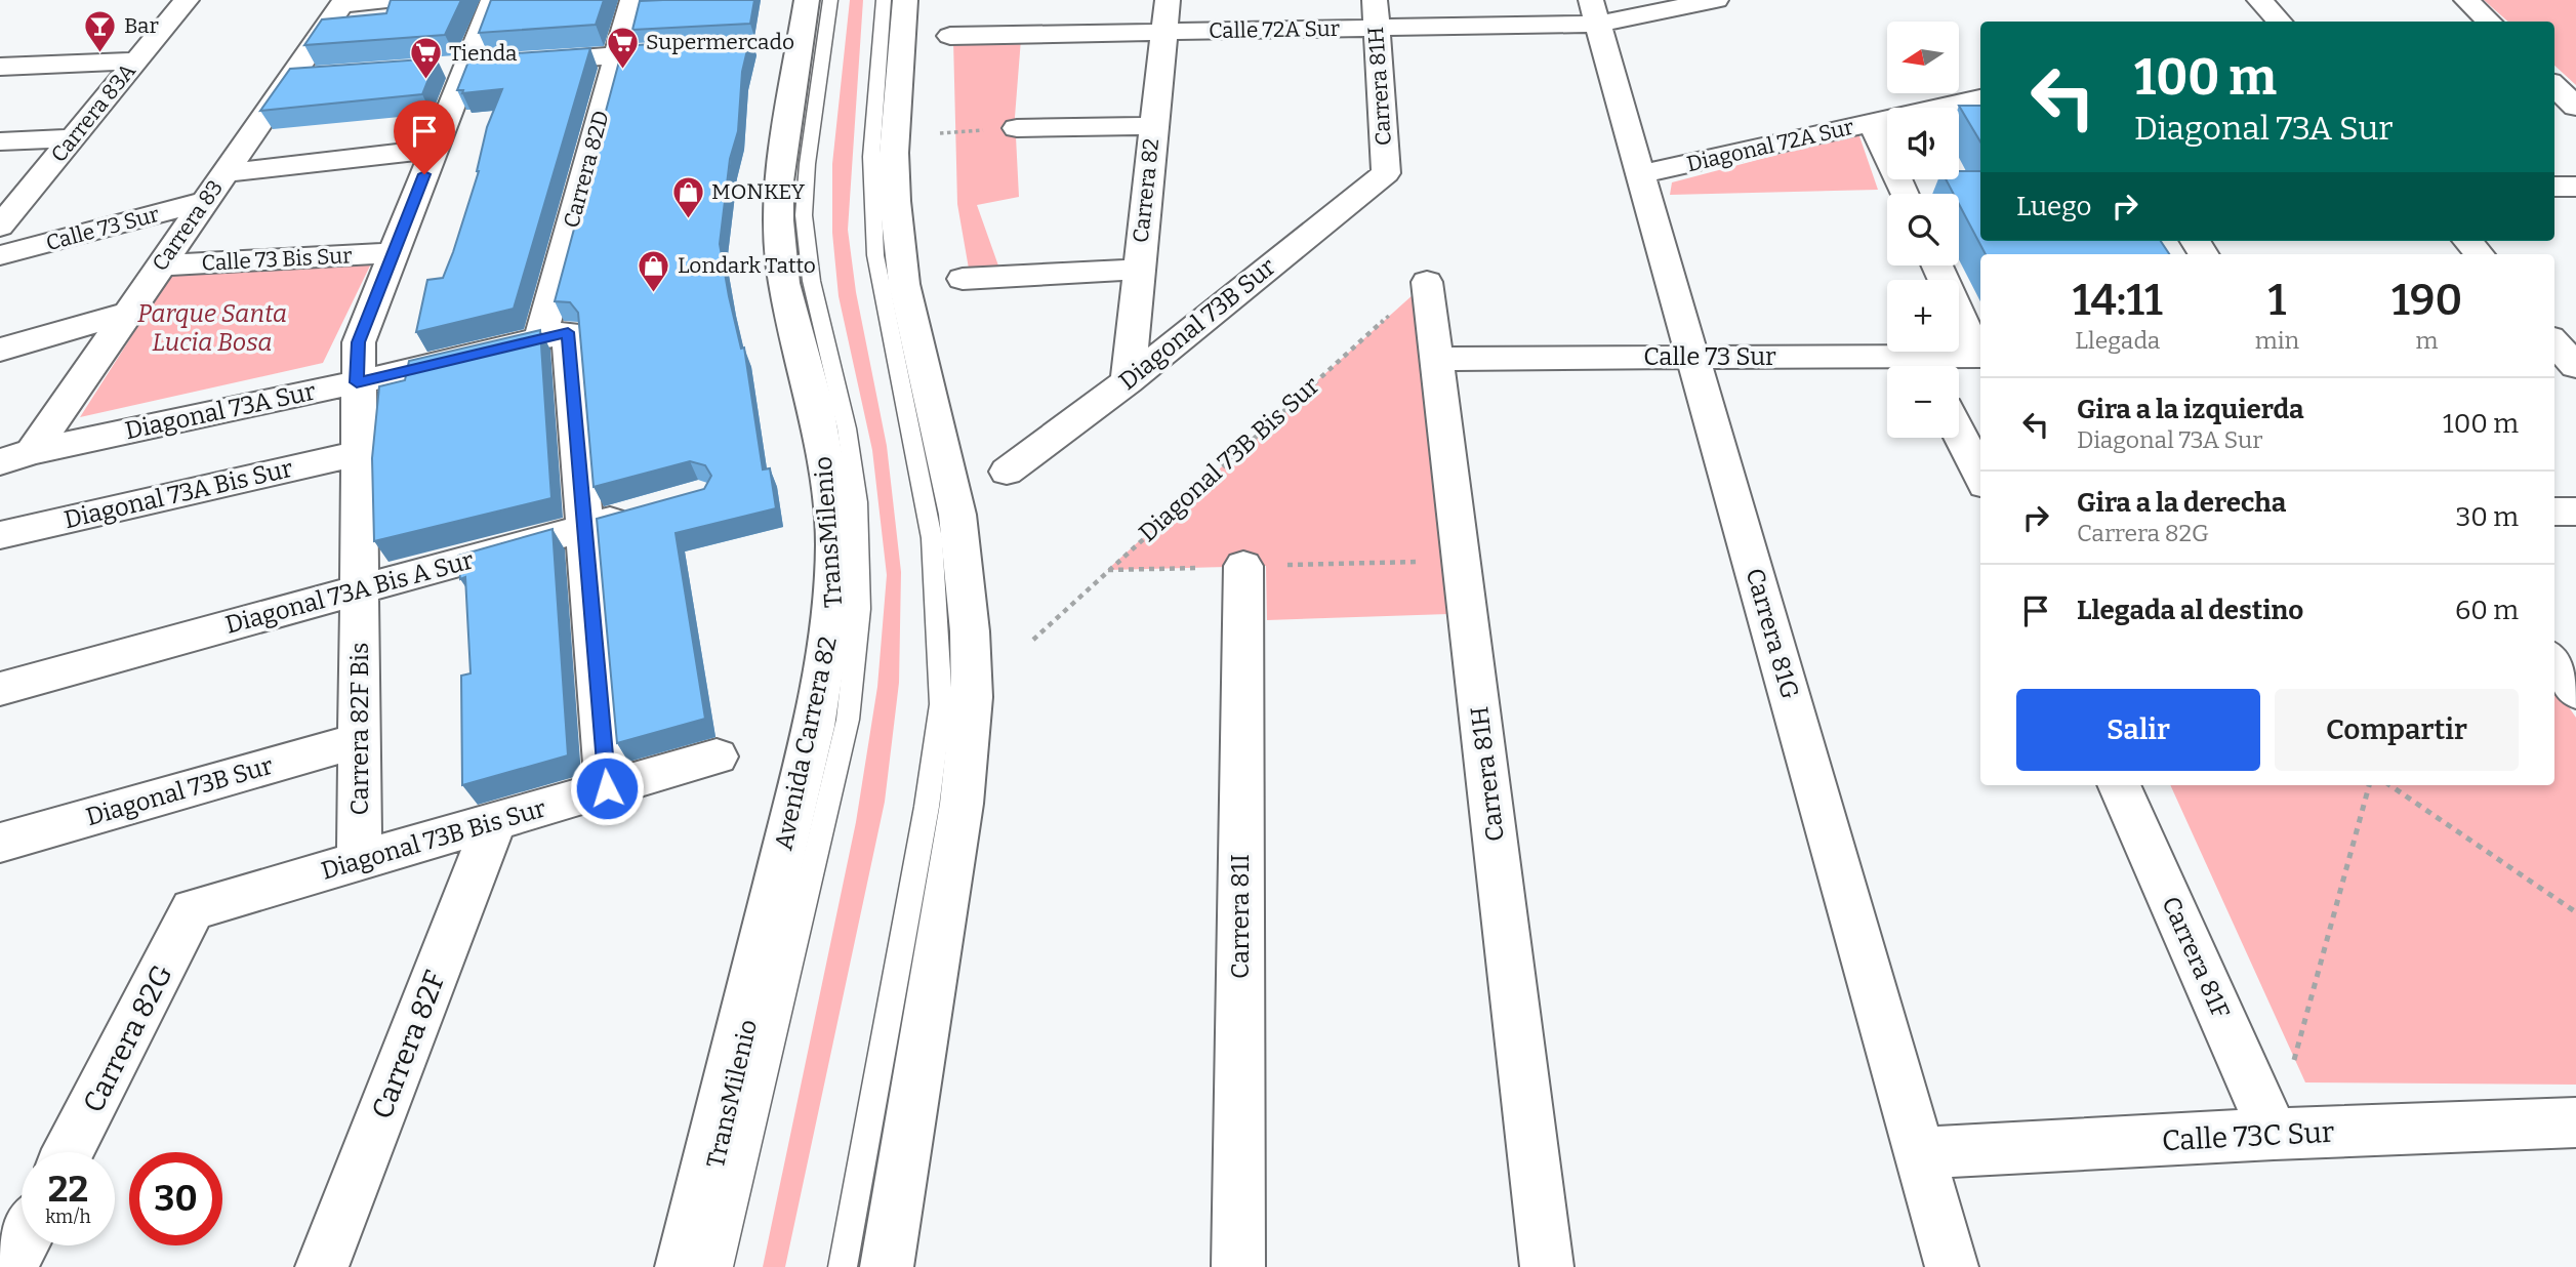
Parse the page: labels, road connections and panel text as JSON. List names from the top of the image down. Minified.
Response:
{"streets":{"street":["Calle 72A Sur","Carrera 81H","Carrera 83A","Diagonal 72A Sur","Carrera 82D","Carrera 82","Carrera 83","Calle 73 Sur","Calle 73 Bis Sur","Diagonal 73B Sur","Diagonal 73A Sur","Diagonal 73B Bis Sur","Diagonal 73A Bis Sur","Diagonal 73A Bis A Sur","Carrera 81G","Carrera 82F Bis","Avenida Carrera 82","Carrera 81I","Carrera 81F","Carrera 82G","Carrera 82F","Calle 73C Sur"],"lane":["TransMilenio"]},"crossings":[["Calle 72A Sur","Carrera 81H"],["Calle 72A Sur","Carrera 82"],["Calle 72A Sur","Carrera 81G"],["Carrera 81H","Calle 73 Sur"],["Carrera 81H","Diagonal 73B Sur"],["Carrera 81H","Diagonal 73B Bis Sur"],["Diagonal 72A Sur","Carrera 81G"],["Carrera 82D","Diagonal 73A Sur"],["Carrera 82D","Diagonal 73B Bis Sur"],["Carrera 82D","Diagonal 73A Bis A Sur"],["Carrera 82","Diagonal 73B Sur"],["Carrera 83","Calle 73 Sur"],["Carrera 83","Calle 73 Bis Sur"],["Carrera 83","Diagonal 73A Sur"],["Calle 73 Sur","Carrera 81G"],["Diagonal 73B Sur","Carrera 82F Bis"],["Diagonal 73A Sur","Carrera 82F Bis"],["Diagonal 73B Bis Sur","Carrera 82F Bis"],["Diagonal 73B Bis Sur","Carrera 82G"],["Diagonal 73B Bis Sur","Carrera 82F"],["Diagonal 73A Bis Sur","Carrera 82F Bis"],["Diagonal 73A Bis A Sur","Carrera 82F Bis"],["Carrera 81G","Calle 73C Sur"],["Carrera 81F","Calle 73C Sur"]],"parks":["Parque Santa Lucia Bosa"],"places":{"bar":["Bar"],"supermarket":["Supermercado","Tienda"],"shop":["MONKEY","Londark Tatto"]},"north":"left","page":{"map_buttons":["+","−"],"turn":["100 m","Diagonal 73A Sur"],"then":"Luego","eta":["14:11","Llegada","1","min","190","m"],"list":[{"name":"Gira a la izquierda","note":"Diagonal 73A Sur","value":"100 m"},{"name":"Gira a la derecha","note":"Carrera 82G","value":"30 m"},{"name":"Llegada al destino","value":"60 m"}],"buttons":["Salir","Compartir"],"speed":"22 km/h","limit":"30"}}
